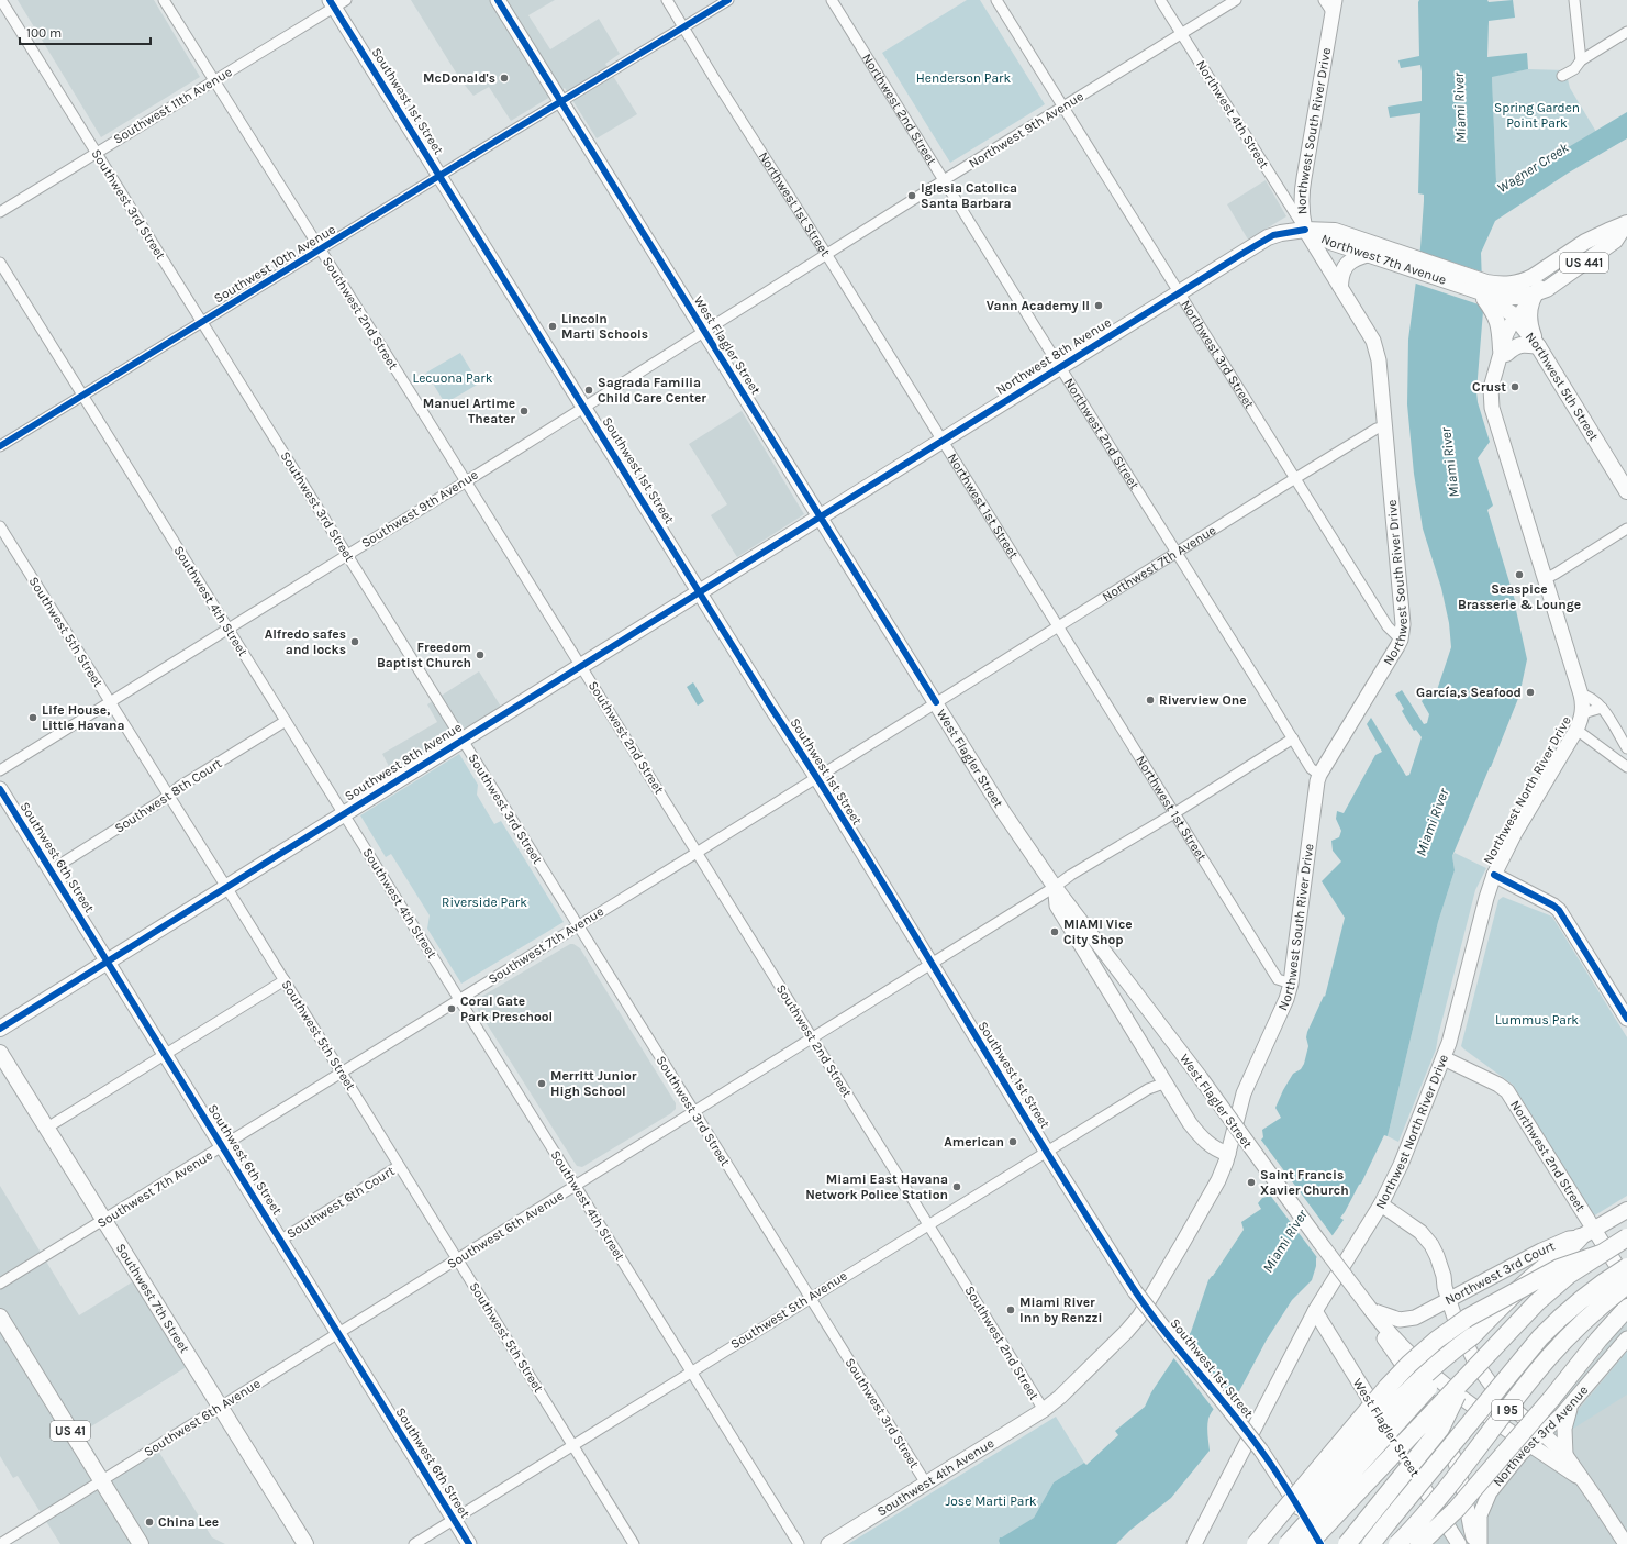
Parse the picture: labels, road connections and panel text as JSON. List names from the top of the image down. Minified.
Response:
{"streets":{"highway":["I 95"],"main road":["Southwest 1st Street","Northwest 2nd Street","Northwest South River Drive","Northwest 7th Avenue","US 441","West Flagler Street","Northwest 8th Avenue","Northwest 5th Street","Southwest 8th Avenue","Northwest North River Drive","Southwest 6th Street","Northwest 3rd Court","Southwest 7th Street","US 41","Northwest 3rd Avenue","Southwest 4th Avenue"],"street":["Southwest 11th Avenue","Northwest 4th Street","Northwest 9th Avenue","Southwest 3rd Street","Northwest 1st Street","Southwest 10th Avenue","Southwest 2nd Street","Northwest 3rd Street","Southwest 9th Avenue","Southwest 4th Street","Southwest 5th Street","Southwest 8th Court","Southwest 7th Avenue","Southwest 6th Court","Southwest 6th Avenue","Southwest 5th Avenue"]},"crossings":[["Southwest 1st Street","Southwest 11th Avenue"],["Southwest 1st Street","Southwest 10th Avenue"],["Southwest 1st Street","Southwest 9th Avenue"],["Southwest 1st Street","Southwest 8th Avenue"],["Southwest 1st Street","Southwest 7th Avenue"],["Southwest 1st Street","Southwest 6th Avenue"],["Southwest 1st Street","Southwest 5th Avenue"],["Southwest 11th Avenue","Southwest 3rd Street"],["Southwest 11th Avenue","Southwest 2nd Street"],["Northwest 2nd Street","Northwest 9th Avenue"],["Northwest 2nd Street","Northwest South River Drive"],["Northwest 2nd Street","Northwest 7th Avenue"],["Northwest 2nd Street","Northwest 8th Avenue"],["Northwest 2nd Street","Northwest North River Drive"],["Northwest 2nd Street","Southwest 6th Avenue"],["Northwest 2nd Street","Northwest 3rd Court"],["Northwest 2nd Street","I 95"],["Northwest 4th Street","Northwest 9th Avenue"],["Northwest 4th Street","Northwest South River Drive"],["Northwest 4th Street","Northwest 7th Avenue"],["Northwest 4th Street","Northwest 8th Avenue"],["Northwest 9th Avenue","Northwest 1st Street"],["Northwest 9th Avenue","West Flagler Street"],["Northwest 9th Avenue","Northwest 3rd Street"],["Northwest 9th Avenue","Southwest 9th Avenue"],["Northwest South River Drive","Northwest 1st Street"],["Northwest South River Drive","Northwest 7th Avenue"],["Northwest South River Drive","Southwest 2nd Street"],["Northwest South River Drive","West Flagler Street"],["Northwest South River Drive","Northwest 3rd Street"],["Northwest South River Drive","Northwest 8th Avenue"],["Northwest South River Drive","Southwest 4th Avenue"],["Southwest 3rd Street","Southwest 10th Avenue"],["Southwest 3rd Street","Southwest 9th Avenue"],["Southwest 3rd Street","Southwest 8th Avenue"],["Southwest 3rd Street","Southwest 7th Avenue"],["Southwest 3rd Street","Southwest 6th Avenue"],["Southwest 3rd Street","Southwest 5th Avenue"],["Southwest 3rd Street","Southwest 4th Avenue"],["Northwest 1st Street","Northwest 7th Avenue"],["Northwest 1st Street","Southwest 10th Avenue"],["Northwest 1st Street","Northwest 8th Avenue"],["Northwest 1st Street","Southwest 6th Avenue"],["Northwest 7th Avenue","West Flagler Street"],["Northwest 7th Avenue","Northwest 3rd Street"],["Northwest 7th Avenue","Northwest 8th Avenue"],["Northwest 7th Avenue","Northwest 5th Street"],["Northwest 7th Avenue","Northwest North River Drive"],["Northwest 7th Avenue","Southwest 7th Avenue"],["Southwest 10th Avenue","Southwest 2nd Street"],["Southwest 10th Avenue","West Flagler Street"],["Southwest 10th Avenue","Southwest 4th Street"],["Southwest 2nd Street","Southwest 9th Avenue"],["Southwest 2nd Street","Southwest 8th Avenue"],["Southwest 2nd Street","Southwest 7th Avenue"],["Southwest 2nd Street","Southwest 6th Avenue"],["Southwest 2nd Street","Southwest 5th Avenue"],["Southwest 2nd Street","Southwest 4th Avenue"],["West Flagler Street","Northwest 8th Avenue"],["West Flagler Street","Southwest 9th Avenue"],["West Flagler Street","Southwest 8th Avenue"],["West Flagler Street","Northwest North River Drive"],["West Flagler Street","Southwest 7th Avenue"],["West Flagler Street","Southwest 6th Avenue"],["West Flagler Street","Northwest 3rd Court"],["West Flagler Street","Southwest 5th Avenue"],["West Flagler Street","Northwest 3rd Avenue"],["Northwest 3rd Street","Northwest 8th Avenue"],["Northwest 8th Avenue","Southwest 8th Avenue"],["Northwest 5th Street","Northwest North River Drive"],["Southwest 9th Avenue","Southwest 4th Street"],["Southwest 9th Avenue","Southwest 5th Street"],["Southwest 4th Street","Southwest 8th Avenue"],["Southwest 4th Street","Southwest 8th Court"],["Southwest 4th Street","Southwest 7th Avenue"],["Southwest 4th Street","Southwest 6th Avenue"],["Southwest 4th Street","Southwest 5th Avenue"],["Southwest 5th Street","Southwest 8th Avenue"],["Southwest 5th Street","Southwest 8th Court"],["Southwest 5th Street","Southwest 7th Avenue"],["Southwest 5th Street","Southwest 6th Court"],["Southwest 5th Street","Southwest 6th Avenue"],["Southwest 5th Street","Southwest 5th Avenue"],["Southwest 8th Avenue","Southwest 6th Street"],["Southwest 8th Court","Southwest 6th Street"],["Southwest 6th Street","Southwest 7th Avenue"],["Southwest 6th Street","Southwest 6th Court"],["Southwest 6th Street","Southwest 6th Avenue"],["Southwest 6th Street","Southwest 5th Avenue"],["Southwest 7th Avenue","Southwest 7th Street"],["Southwest 6th Avenue","Southwest 7th Street"],["Southwest 6th Avenue","US 41"]],"water":["Miami River","Wagner Creek"],"parks":["Henderson Park","Spring Garden Point Park","Lecuona Park","Riverside Park","Lummus Park","Jose Marti Park"],"places":["McDonald's","Iglesia Catolica Santa Barbara","Vann Academy II","Lincoln Marti Schools","Crust","Sagrada Familia Child Care Center","Manuel Artime Theater","Seaspice Brasserie & Lounge","Alfredo safes and locks","Freedom Baptist Church","García,s Seafood","Riverview One","Life House, Little Havana","MIAMI Vice City Shop","Coral Gate Park Preschool","Merritt Junior High School","American","Saint Francis Xavier Church","Miami East Havana Network Police Station","Miami River Inn by Renzzi","China Lee"],"scale_bar":"100 m"}
